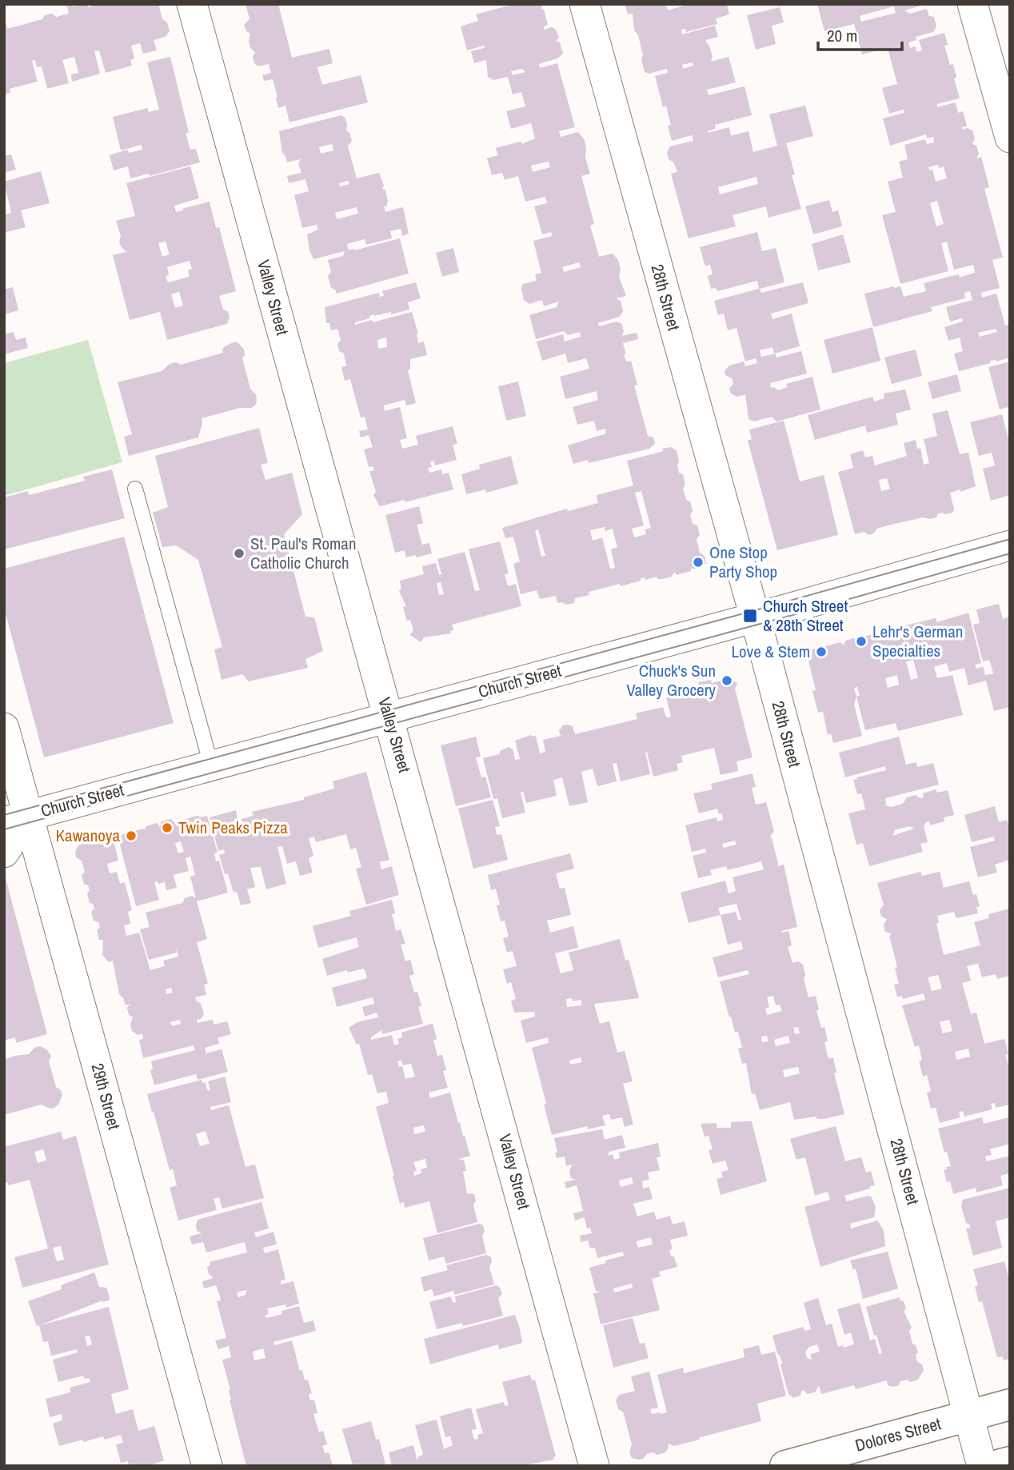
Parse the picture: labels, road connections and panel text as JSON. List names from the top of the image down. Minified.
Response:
{"streets":{"main road":["Dolores Street"],"street":["Valley Street","28th Street","Church Street","29th Street"]},"crossings":[["Valley Street","Church Street"],["28th Street","Church Street"],["28th Street","Dolores Street"],["Church Street","29th Street"]],"places":{"other":["St. Paul's Roman Catholic Church","One Stop Party Shop","Lehr's German Specialties","Love & Stem","Chuck's Sun Valley Grocery","Twin Peaks Pizza","Kawanoya"],"transit":["Church Street & 28th Street"]},"scale_bar":"20 m"}
